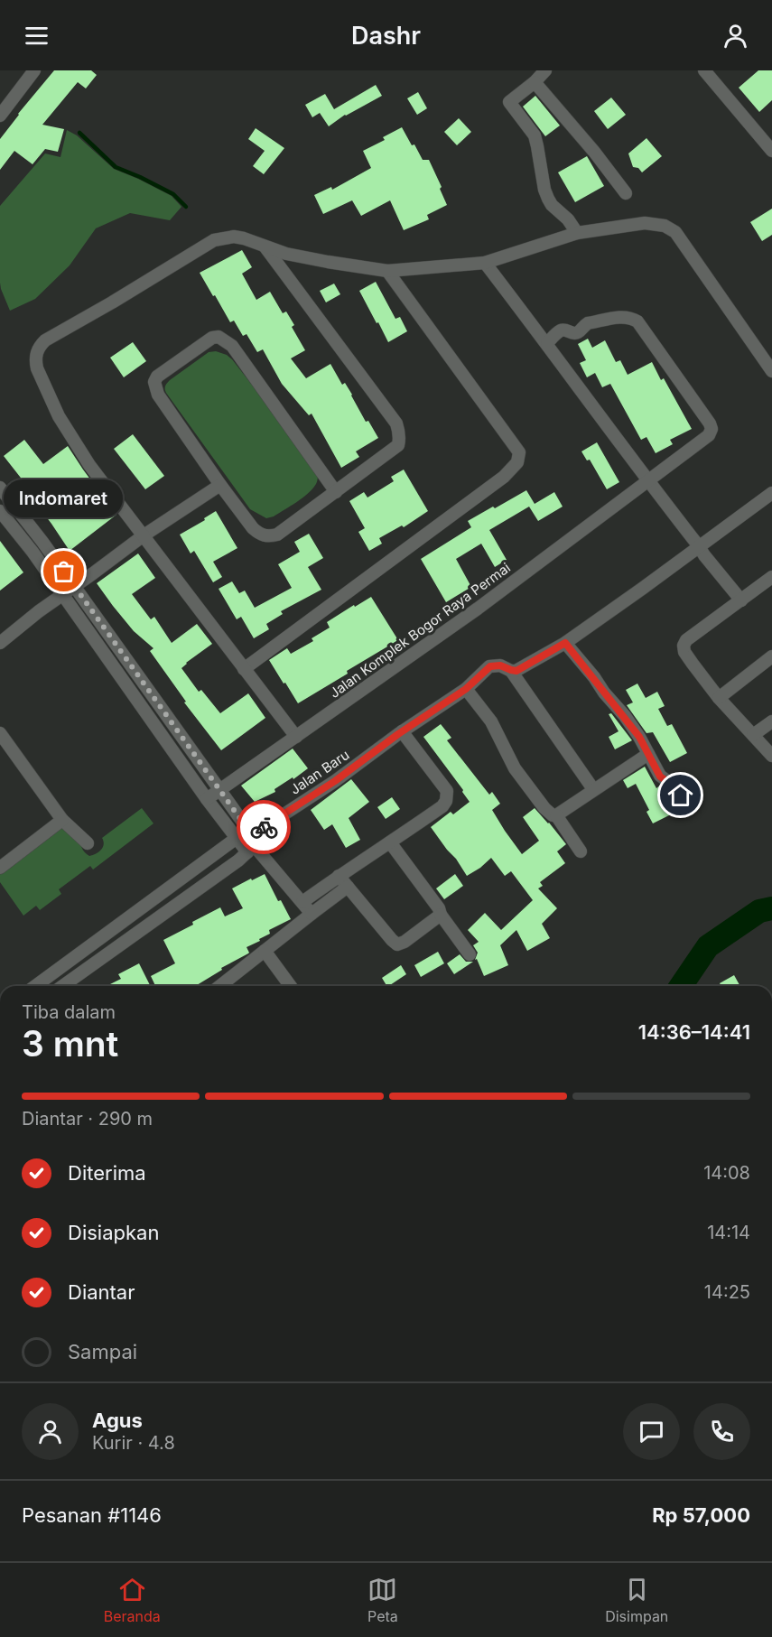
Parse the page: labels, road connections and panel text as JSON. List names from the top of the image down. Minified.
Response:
{"streets":{"street":["Jalan Komplek Bogor Raya Permai","Jalan Baru"]},"places":["Indomaret"],"page":{"header":"Dashr","bubble":"Indomaret","heading":["3 mnt","Tiba dalam","14:36–14:41"],"panel":["Agus","Kurir · 4.8","Pesanan #1146","Rp 57,000"],"bar":"Diantar · 290 m","list":[["Diterima","14:08"],["Disiapkan","14:14"],["Diantar","14:25"],"Sampai"],"tabs":["Beranda","Peta","Disimpan"]}}
